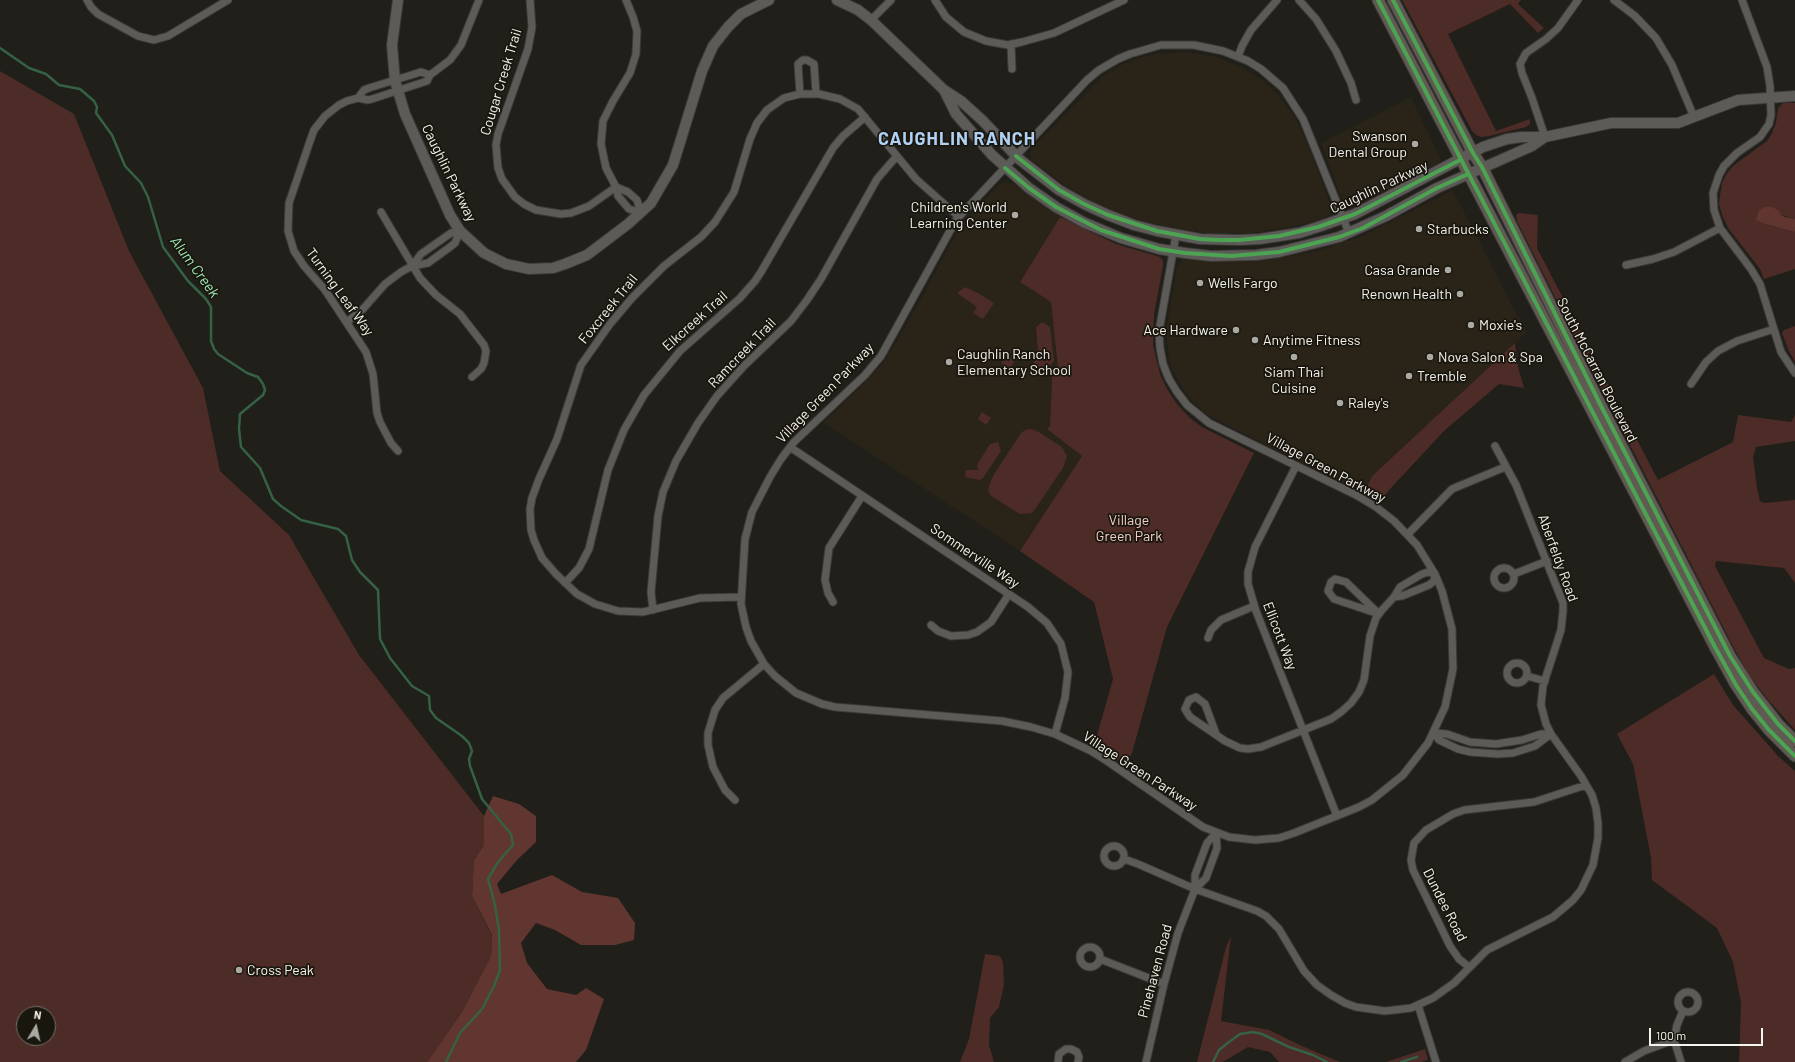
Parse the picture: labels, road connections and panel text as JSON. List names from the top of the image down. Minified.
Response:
{"streets":{"main road":["South McCarran Boulevard"],"street":["Cougar Creek Trail","Caughlin Parkway","Turning Leaf Way","Foxcreek Trail","Elkcreek Trail","Ramcreek Trail","Village Green Parkway","Sommerville Way","Aberfeldy Road","Ellicott Way","Dundee Road","Pinehaven Road"]},"crossings":[["Caughlin Parkway","Turning Leaf Way"],["Caughlin Parkway","South McCarran Boulevard"],["Caughlin Parkway","Village Green Parkway"],["Foxcreek Trail","Elkcreek Trail"],["Foxcreek Trail","Ramcreek Trail"],["Foxcreek Trail","Village Green Parkway"],["Village Green Parkway","Sommerville Way"],["Village Green Parkway","Ellicott Way"],["Village Green Parkway","Pinehaven Road"],["Aberfeldy Road","Dundee Road"],["Aberfeldy Road","Pinehaven Road"]],"districts":["CAUGHLIN RANCH"],"water":["Alum Creek"],"parks":["Village Green Park"],"places":["Swanson Dental Group","Children's World Learning Center","Starbucks","Casa Grande","Wells Fargo","Renown Health","Moxie's","Ace Hardware","Anytime Fitness","Siam Thai Cuisine","Nova Salon & Spa","Caughlin Ranch Elementary School","Tremble","Raley's","Cross Peak"],"scale_bar":"100 m","north":"top"}
